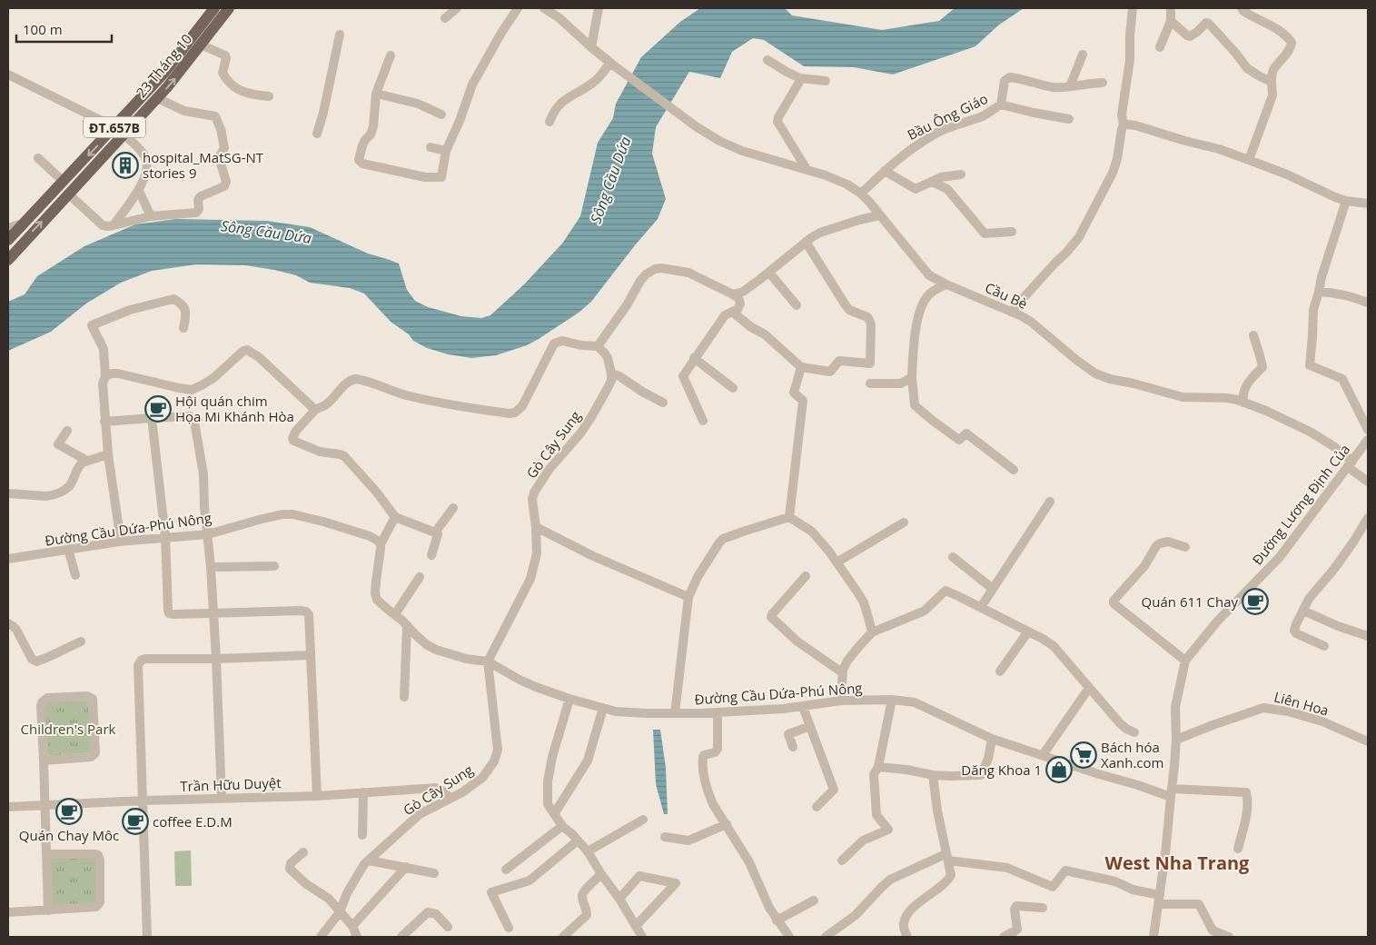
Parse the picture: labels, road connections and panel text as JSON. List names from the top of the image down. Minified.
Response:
{"streets":{"main road":["23 Tháng 10","ĐT.657B"],"street":["Bầu Ông Giáo","Cầu Bè","Gò Cây Sung","Đường Lương Định Của","Đường Cầu Dứa-Phú Nông","Liên Hoa","Trần Hữu Duyệt"]},"crossings":[["Bầu Ông Giáo","Cầu Bè"],["Cầu Bè","Đường Lương Định Của"],["Gò Cây Sung","Đường Cầu Dứa-Phú Nông"],["Gò Cây Sung","Trần Hữu Duyệt"],["Đường Lương Định Của","Đường Cầu Dứa-Phú Nông"],["Đường Lương Định Của","Liên Hoa"]],"districts":["West Nha Trang"],"water":["Sông Cầu Dứa"],"parks":["Children's Park"],"places":{"building":["hospital_MatSG-NT stories 9"],"cafe":["Hội quán chim Họa Mi Khánh Hòa","Quán 611 Chay","Quán Chay Môc","coffee E.D.M"],"supermarket":["Bách hóa Xanh.com"],"shop":["Dăng Khoa 1"]},"scale_bar":"100 m"}
